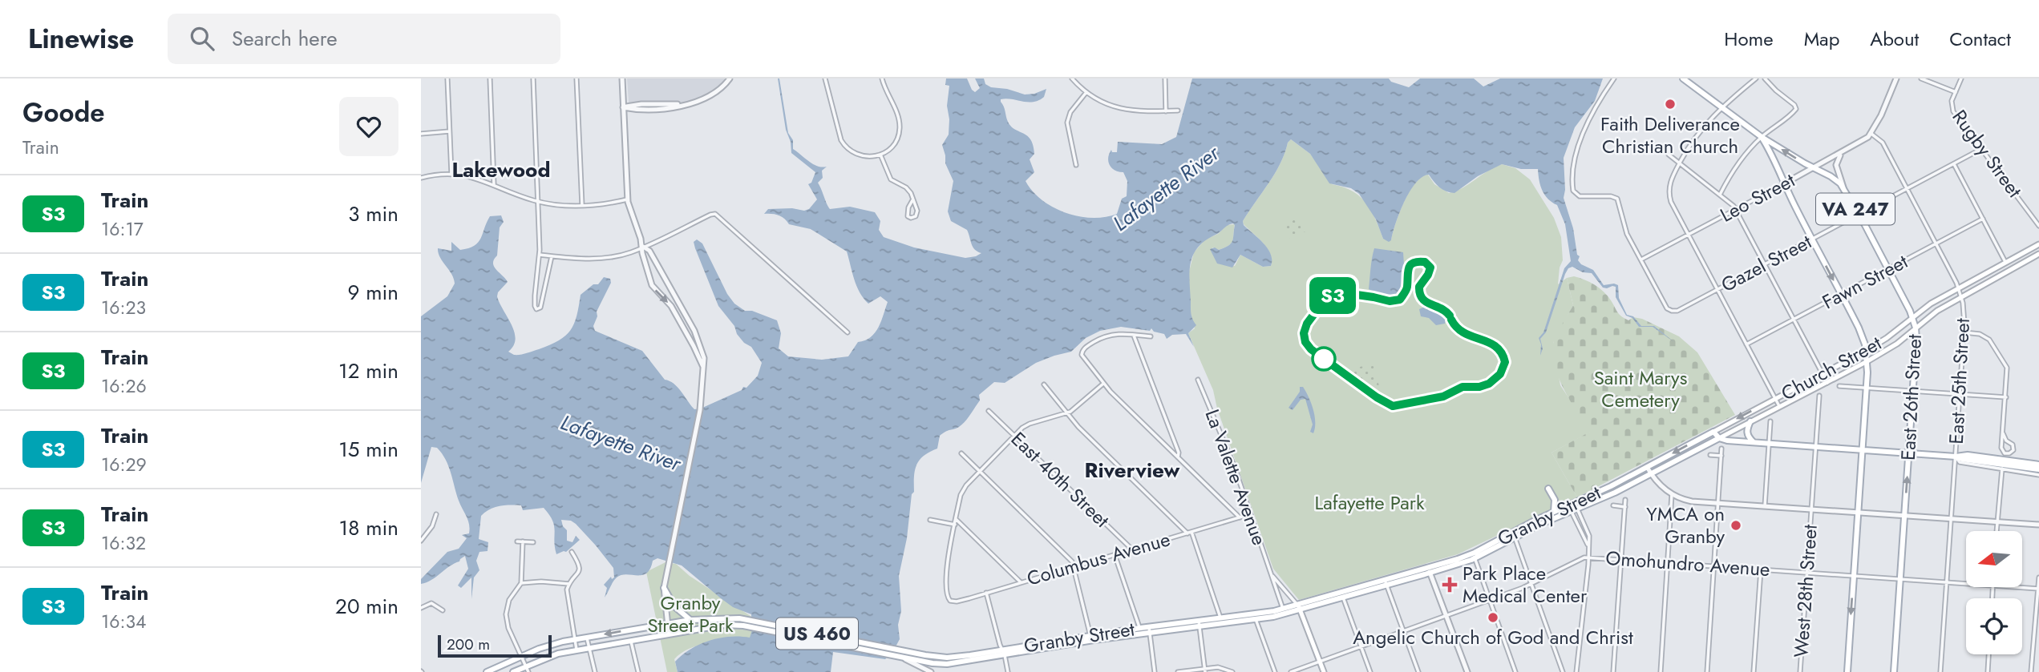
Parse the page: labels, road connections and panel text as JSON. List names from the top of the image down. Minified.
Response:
{"streets":{"main road":["VA 247","Church Street","East 26th Street","Granby Street","US 460"],"street":["Rugby Street","Leo Street","Gazel Street","Fawn Street","East 25th Street","La Valette Avenue","East 40th Street","Columbus Avenue","Omohundro Avenue","West 28th Street"]},"crossings":[["Rugby Street","Gazel Street"],["Leo Street","VA 247"],["Leo Street","Gazel Street"],["Leo Street","East 25th Street"],["Leo Street","East 26th Street"],["VA 247","Gazel Street"],["VA 247","Fawn Street"],["VA 247","Church Street"],["VA 247","East 26th Street"],["VA 247","Omohundro Avenue"],["Gazel Street","East 25th Street"],["Gazel Street","East 26th Street"],["Fawn Street","East 25th Street"],["Fawn Street","East 26th Street"],["Church Street","East 25th Street"],["Church Street","East 26th Street"],["Church Street","Granby Street"],["East 25th Street","Omohundro Avenue"],["La Valette Avenue","Granby Street"],["La Valette Avenue","Columbus Avenue"],["East 40th Street","Granby Street"],["East 40th Street","Columbus Avenue"],["Omohundro Avenue","West 28th Street"]],"districts":["Lakewood","Riverview"],"water":["Lafayette River"],"parks":["Saint Marys Cemetery","Lafayette Park","Granby Street Park"],"places":{"other":["Faith Deliverance Christian Church","YMCA on Granby","Angelic Church of God and Christ"],"health":["Park Place Medical Center"]},"scale_bar":"200 m","north":"left","page":{"header":"Linewise","search":"Search here","nav":["Home","Map","About","Contact"],"heading":["Goode","Train"],"on_map":"S3","list":[{"mark":"S3","name":"Train","note":"16:17","value":"3 min"},{"mark":"S3","name":"Train","note":"16:23","value":"9 min"},{"mark":"S3","name":"Train","note":"16:26","value":"12 min"},{"mark":"S3","name":"Train","note":"16:29","value":"15 min"},{"mark":"S3","name":"Train","note":"16:32","value":"18 min"},{"mark":"S3","name":"Train","note":"16:34","value":"20 min"}],"scale":"200 m"}}
